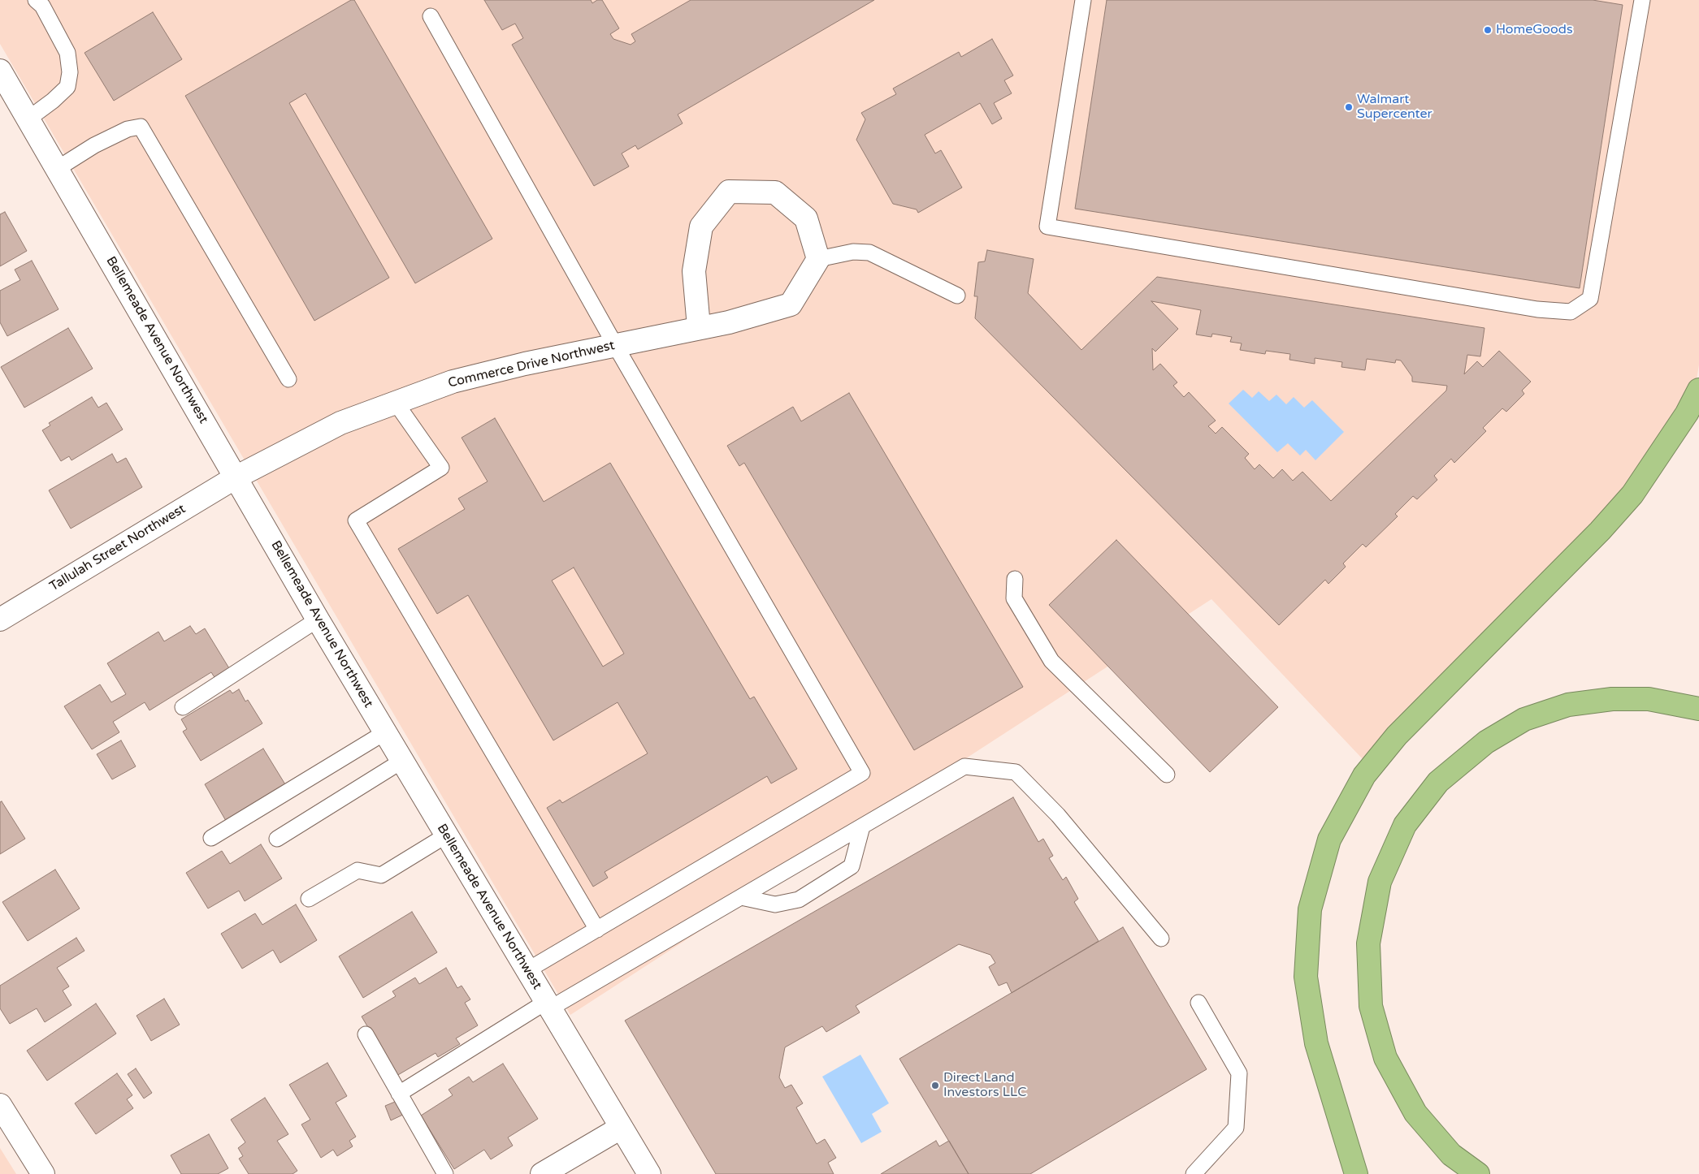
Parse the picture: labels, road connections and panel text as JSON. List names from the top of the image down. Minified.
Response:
{"streets":{"street":["Bellemeade Avenue Northwest","Commerce Drive Northwest","Tallulah Street Northwest"]},"crossings":[["Bellemeade Avenue Northwest","Commerce Drive Northwest"],["Bellemeade Avenue Northwest","Tallulah Street Northwest"],["Commerce Drive Northwest","Tallulah Street Northwest"]],"places":["HomeGoods","Walmart Supercenter","Direct Land Investors LLC"]}
